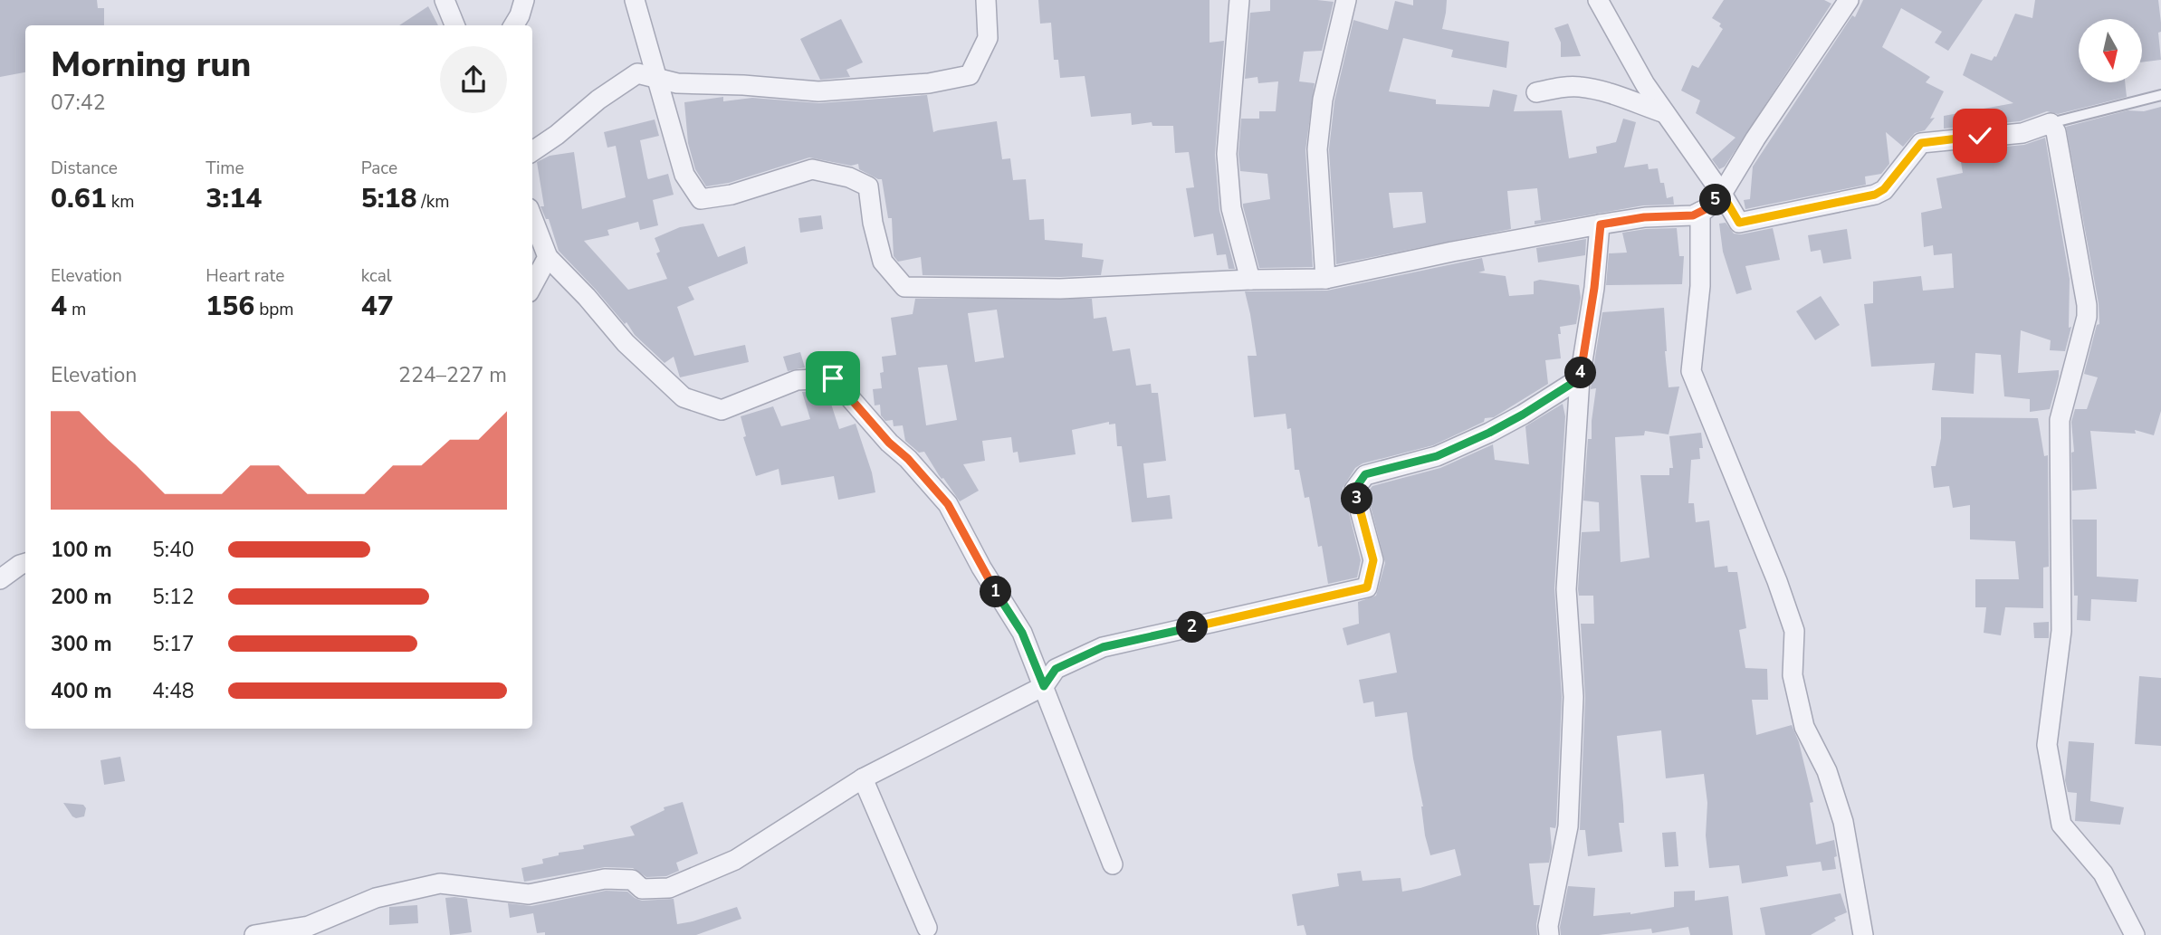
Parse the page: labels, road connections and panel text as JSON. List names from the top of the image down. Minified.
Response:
{"north":"bottom","page":{"heading":["Morning run","07:42"],"stats":[["Distance","0.61 km"],["Time","3:14"],["Pace","5:18 /km"],["Elevation","4 m"],["Heart rate","156 bpm"],["kcal","47"]],"pins":["5","4","3","1","2"],"chart":["Elevation","224–227 m"],"list":[{"name":"100 m","note":"5:40"},{"name":"200 m","note":"5:12"},{"name":"300 m","note":"5:17"},{"name":"400 m","note":"4:48"}]}}
